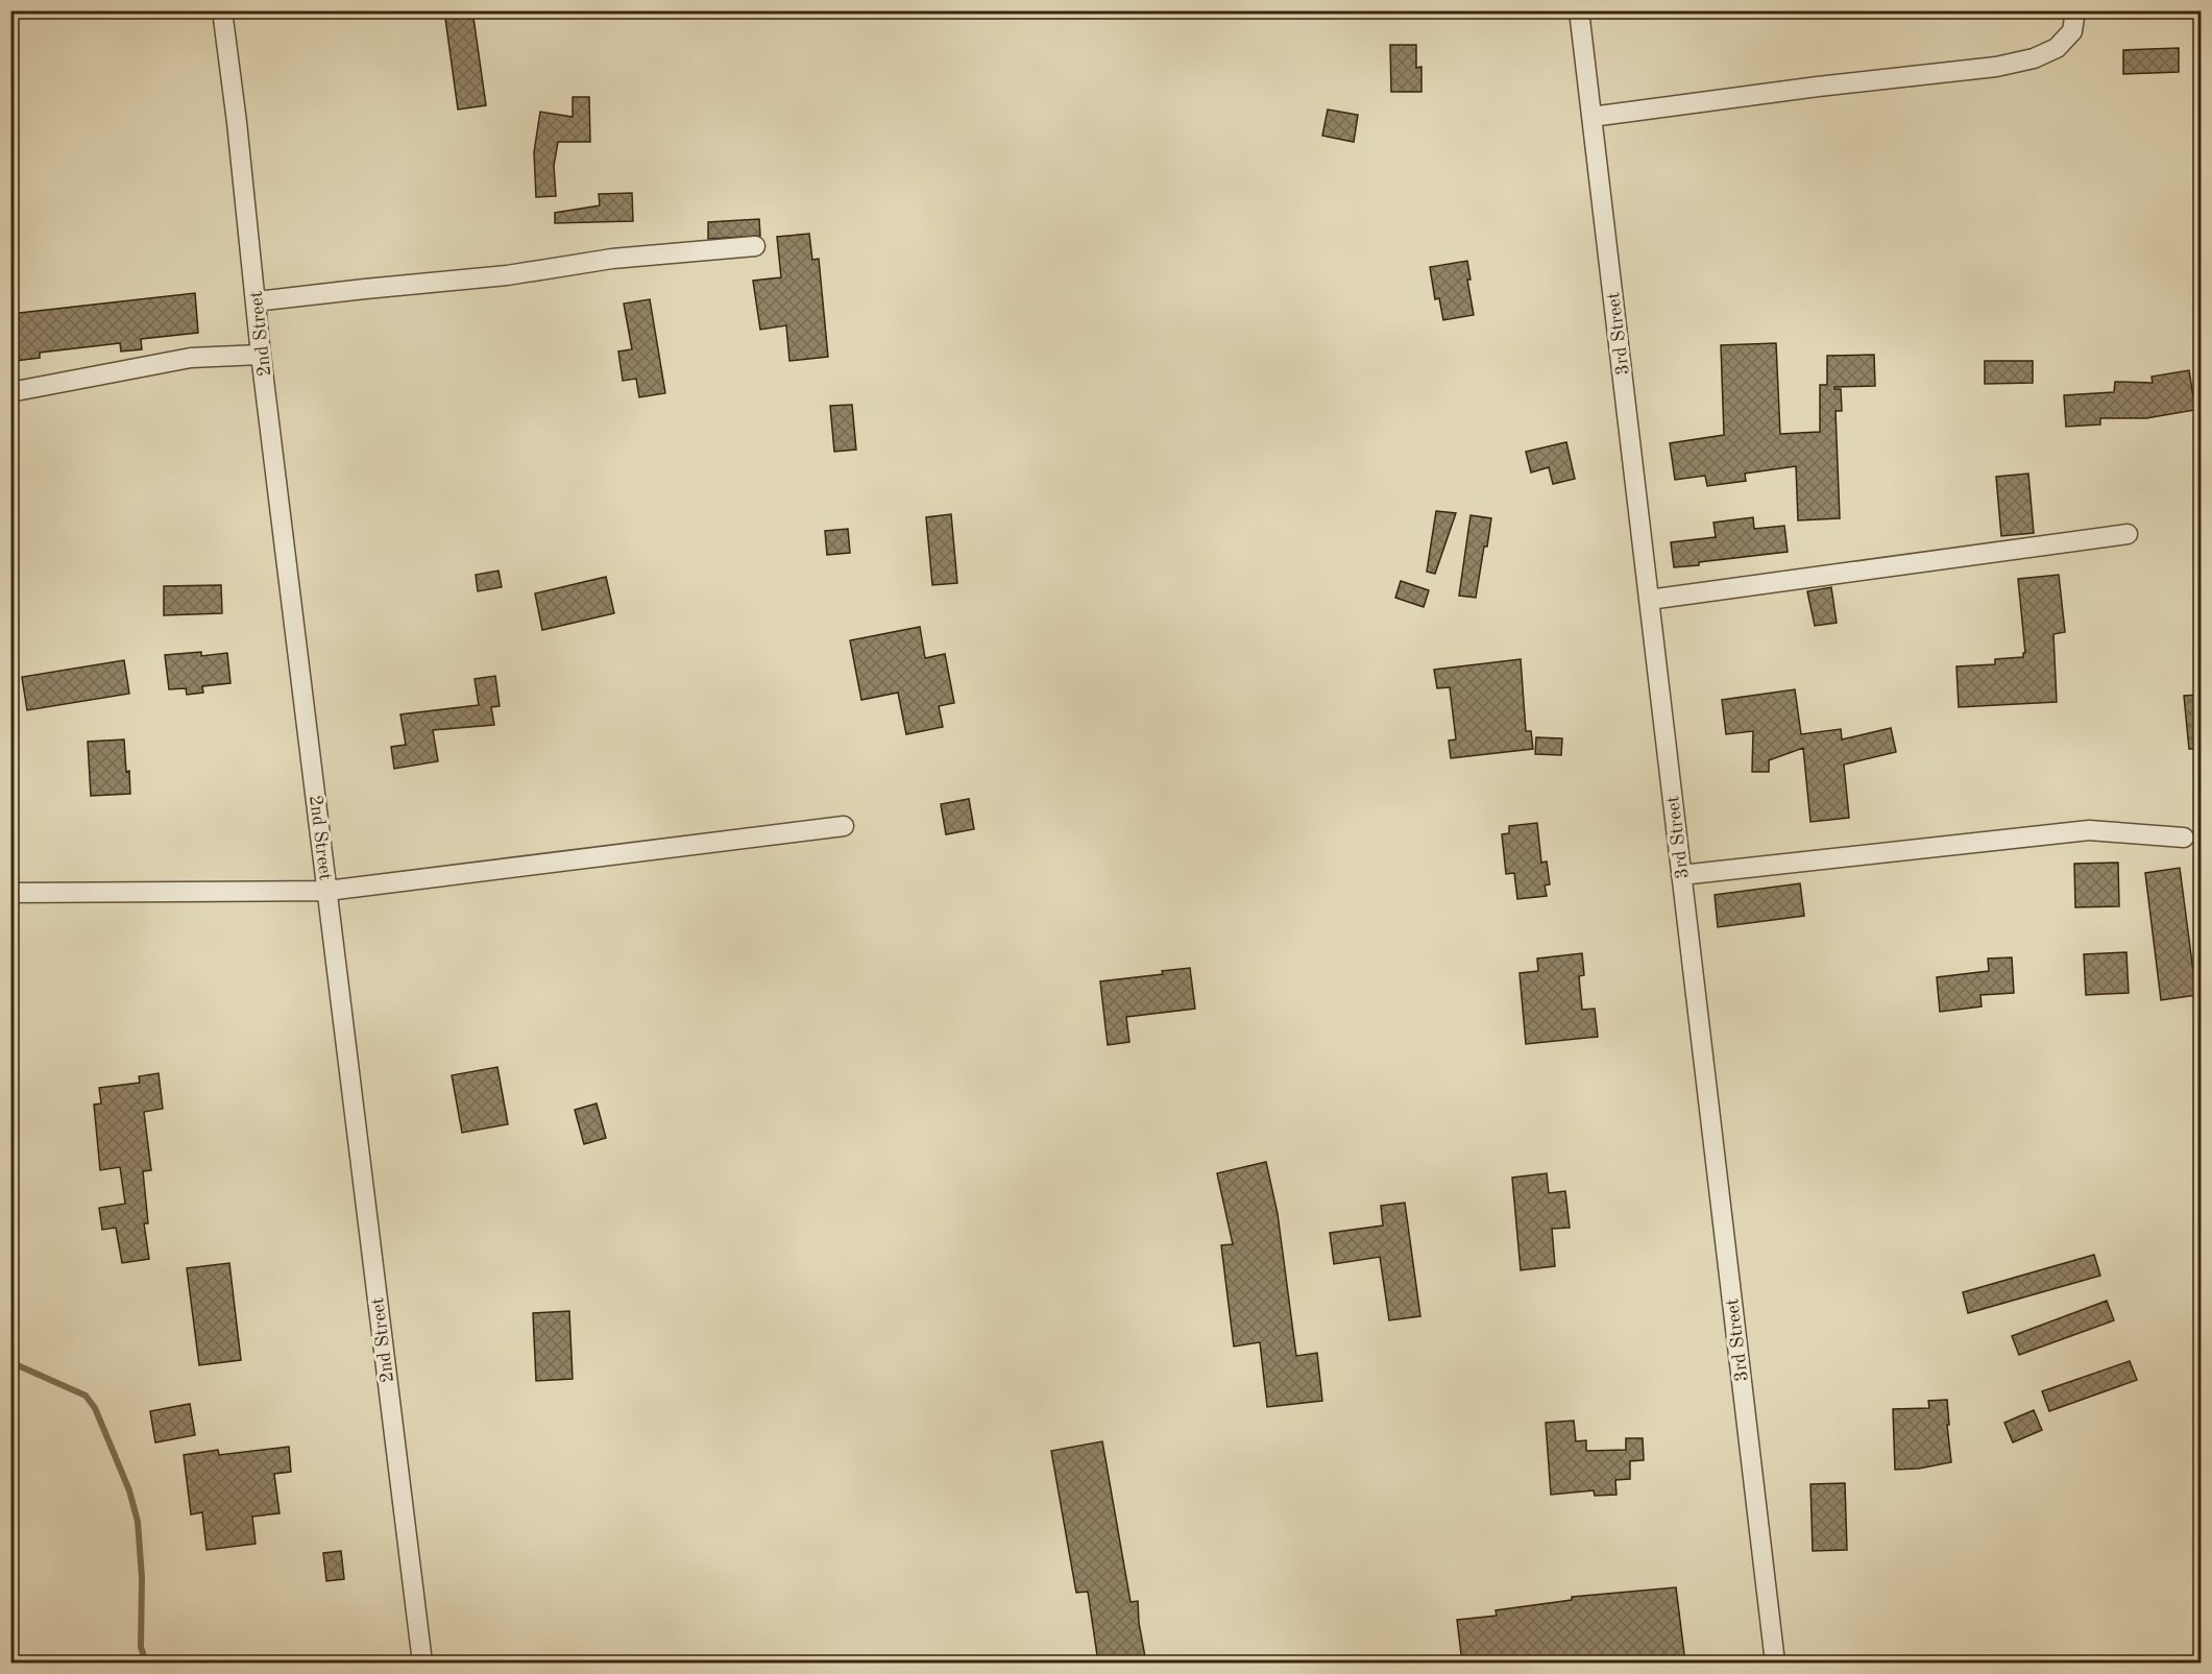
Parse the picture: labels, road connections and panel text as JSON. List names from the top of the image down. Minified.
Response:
{"streets":{"street":["2nd Street","3rd Street"]}}
